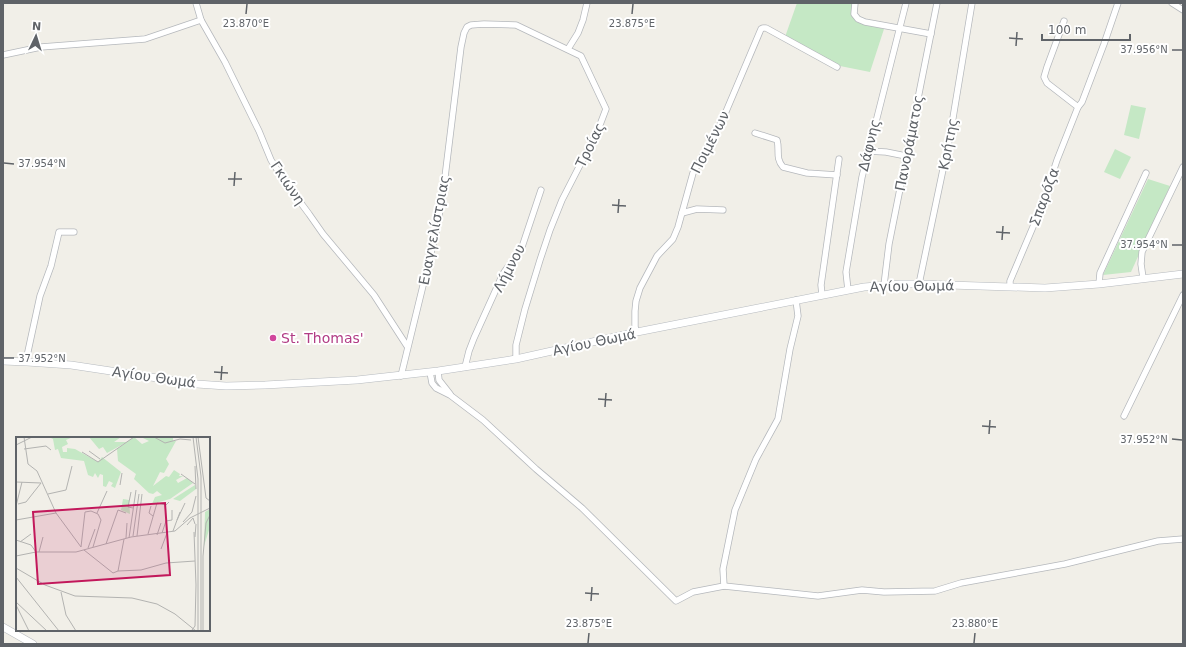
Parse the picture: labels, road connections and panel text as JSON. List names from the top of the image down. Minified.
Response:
{"streets":{"main road":["Αγίου Θωμά"],"street":["Ποιμένων","Πανοράματος","Κρήτης","Τροίας","Δάφνης","Γκιώνη","Σπαρόζα","Ευαγγελίστριας","Λήμνου"]},"crossings":[["Ποιμένων","Αγίου Θωμά"],["Πανοράματος","Αγίου Θωμά"],["Κρήτης","Αγίου Θωμά"],["Τροίας","Ευαγγελίστριας"],["Τροίας","Αγίου Θωμά"],["Δάφνης","Αγίου Θωμά"],["Γκιώνη","Ευαγγελίστριας"],["Σπαρόζα","Αγίου Θωμά"],["Ευαγγελίστριας","Αγίου Θωμά"],["Λήμνου","Αγίου Θωμά"]],"places":["St. Thomas'"],"scale_bar":"100 m","north":"top","coordinates":["23.870°E","23.875°E","37.956°N","37.954°N","37.952°N","23.880°E"]}
